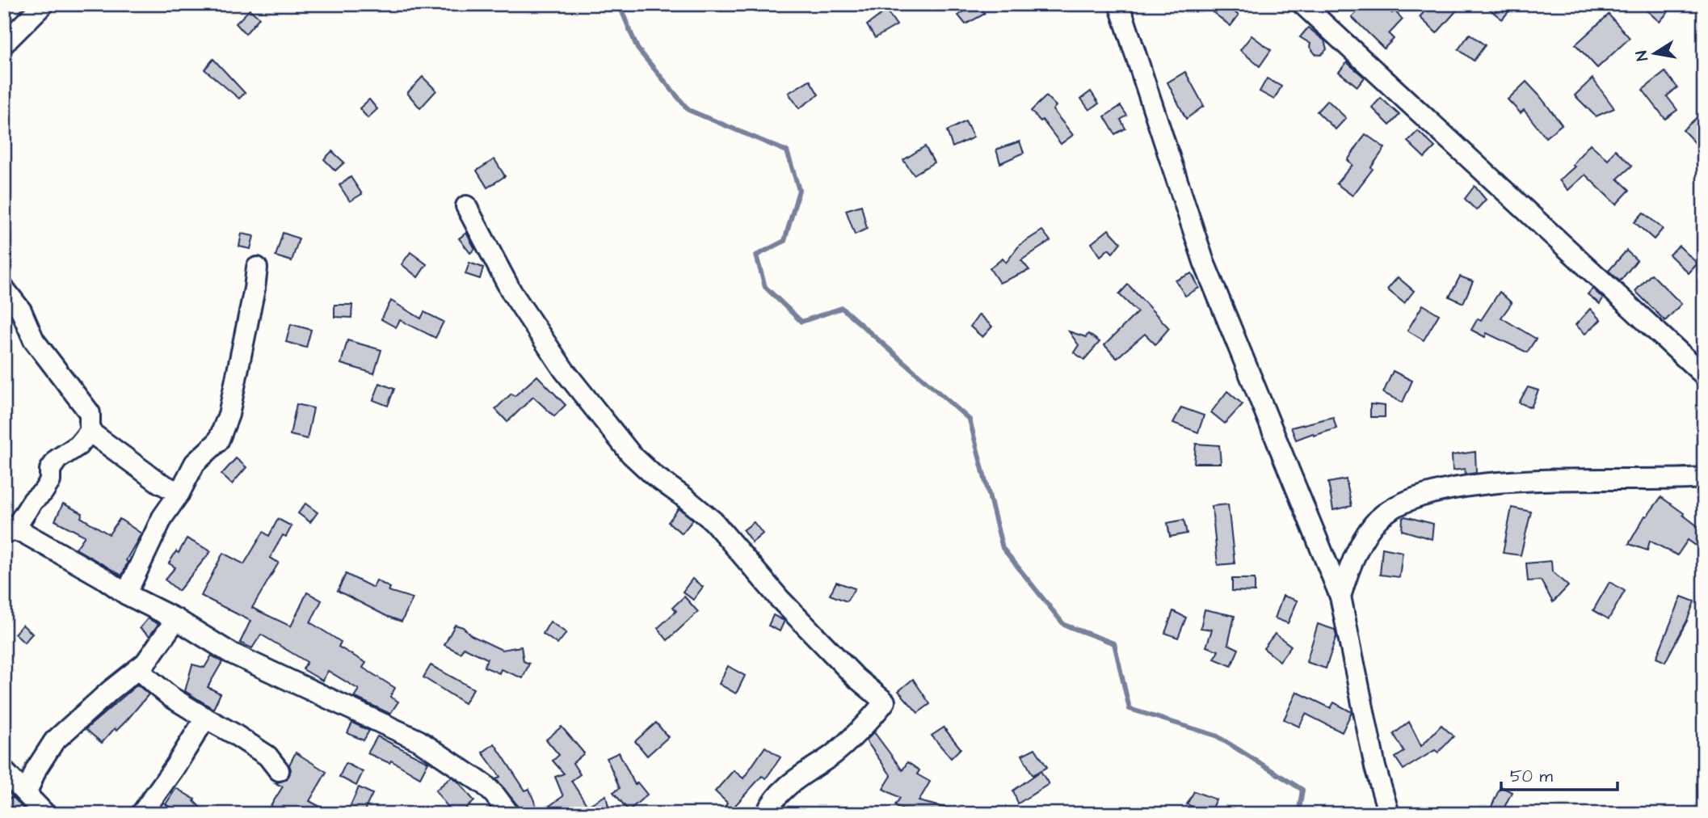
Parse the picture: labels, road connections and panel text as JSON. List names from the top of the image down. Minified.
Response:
{"scale_bar":"50 m","north":"left"}
